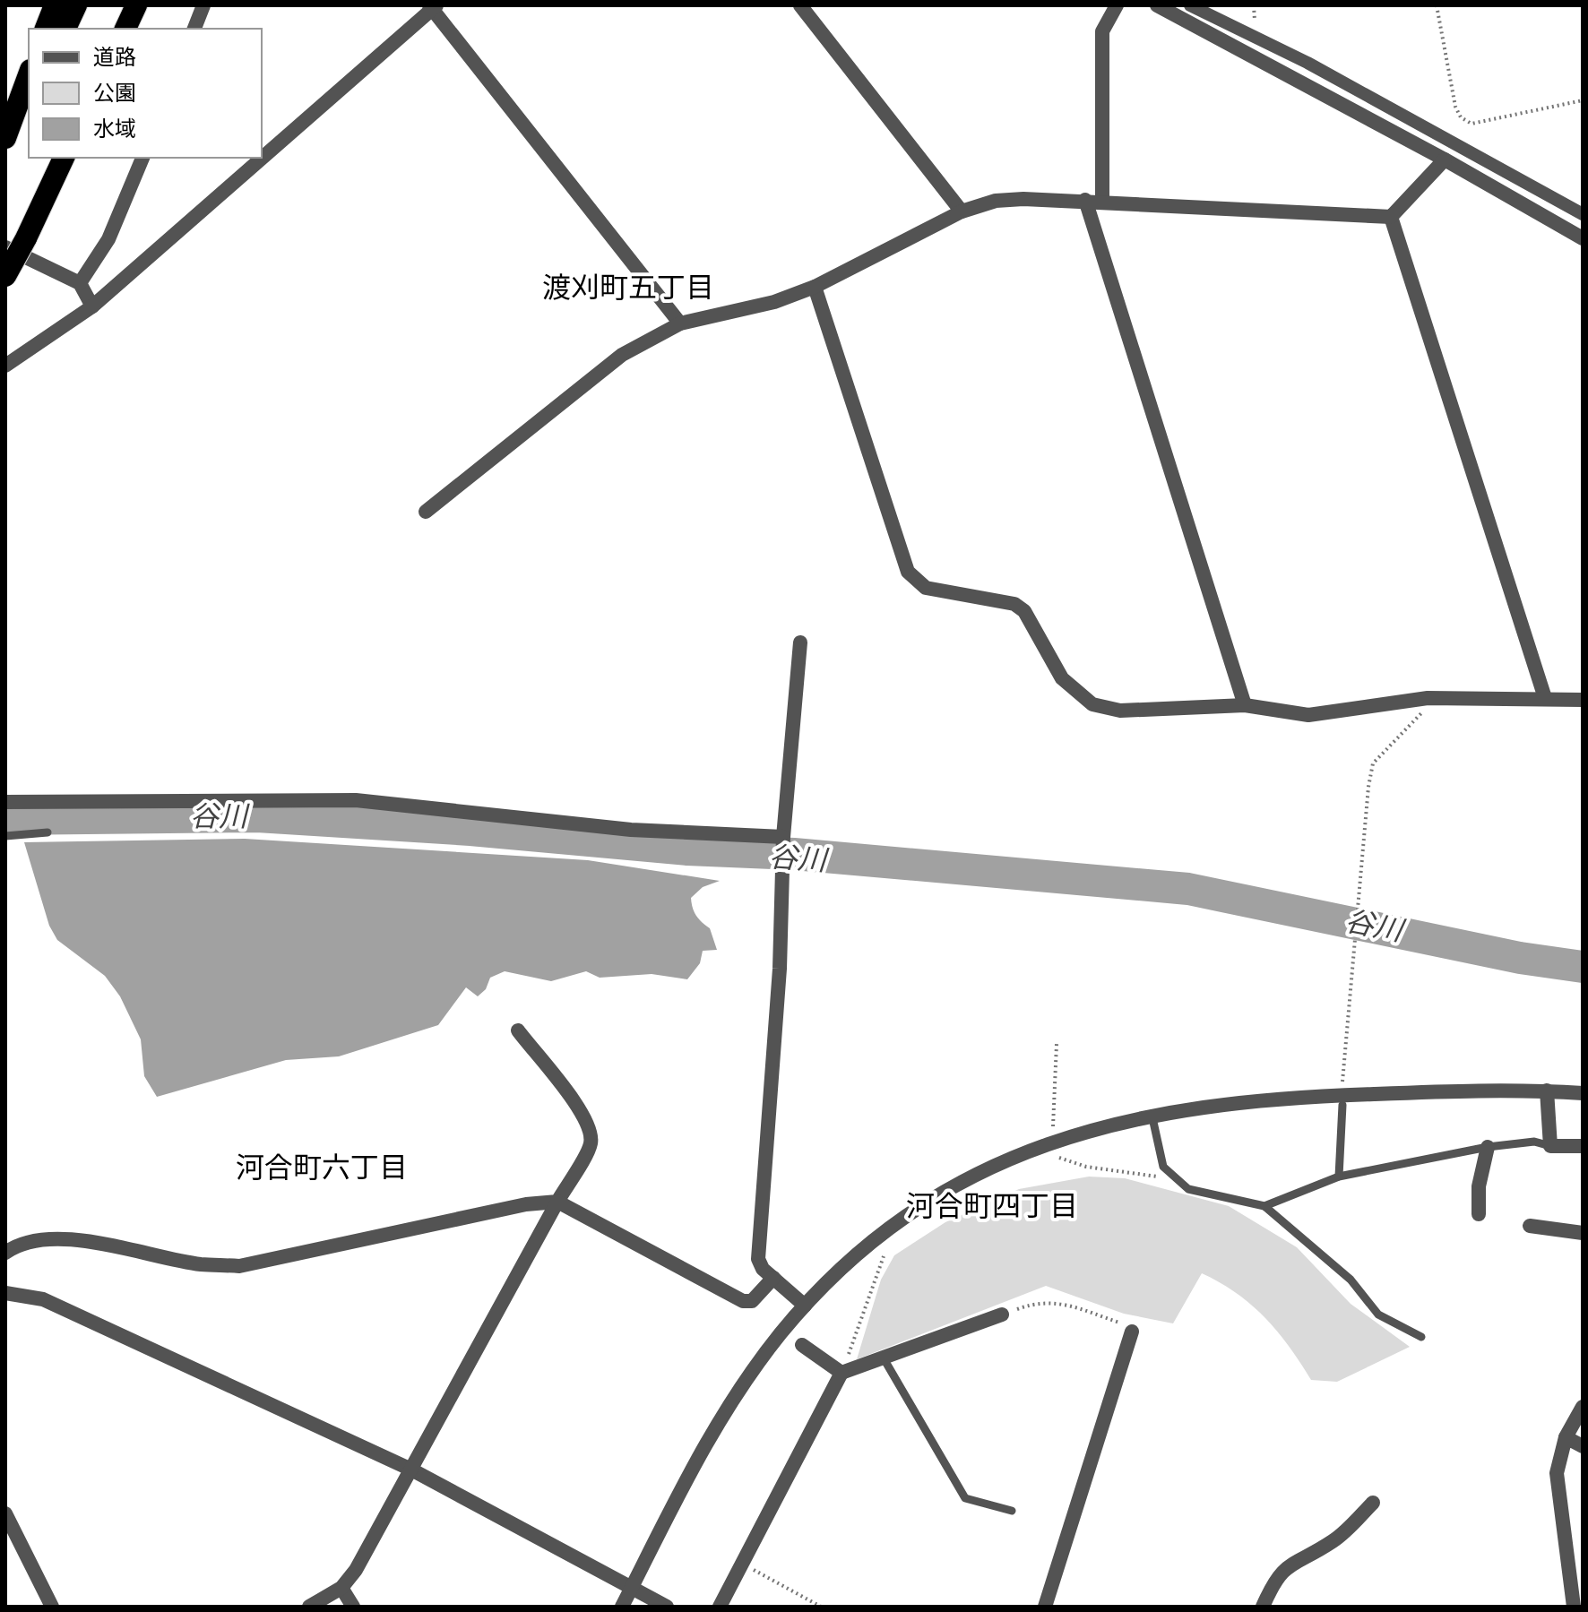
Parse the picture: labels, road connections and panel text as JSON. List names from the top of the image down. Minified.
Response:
{"districts":["渡刈町五丁目","河合町六丁目","河合町四丁目"],"water":["谷川"],"legend":["道路","公園","水域"]}
